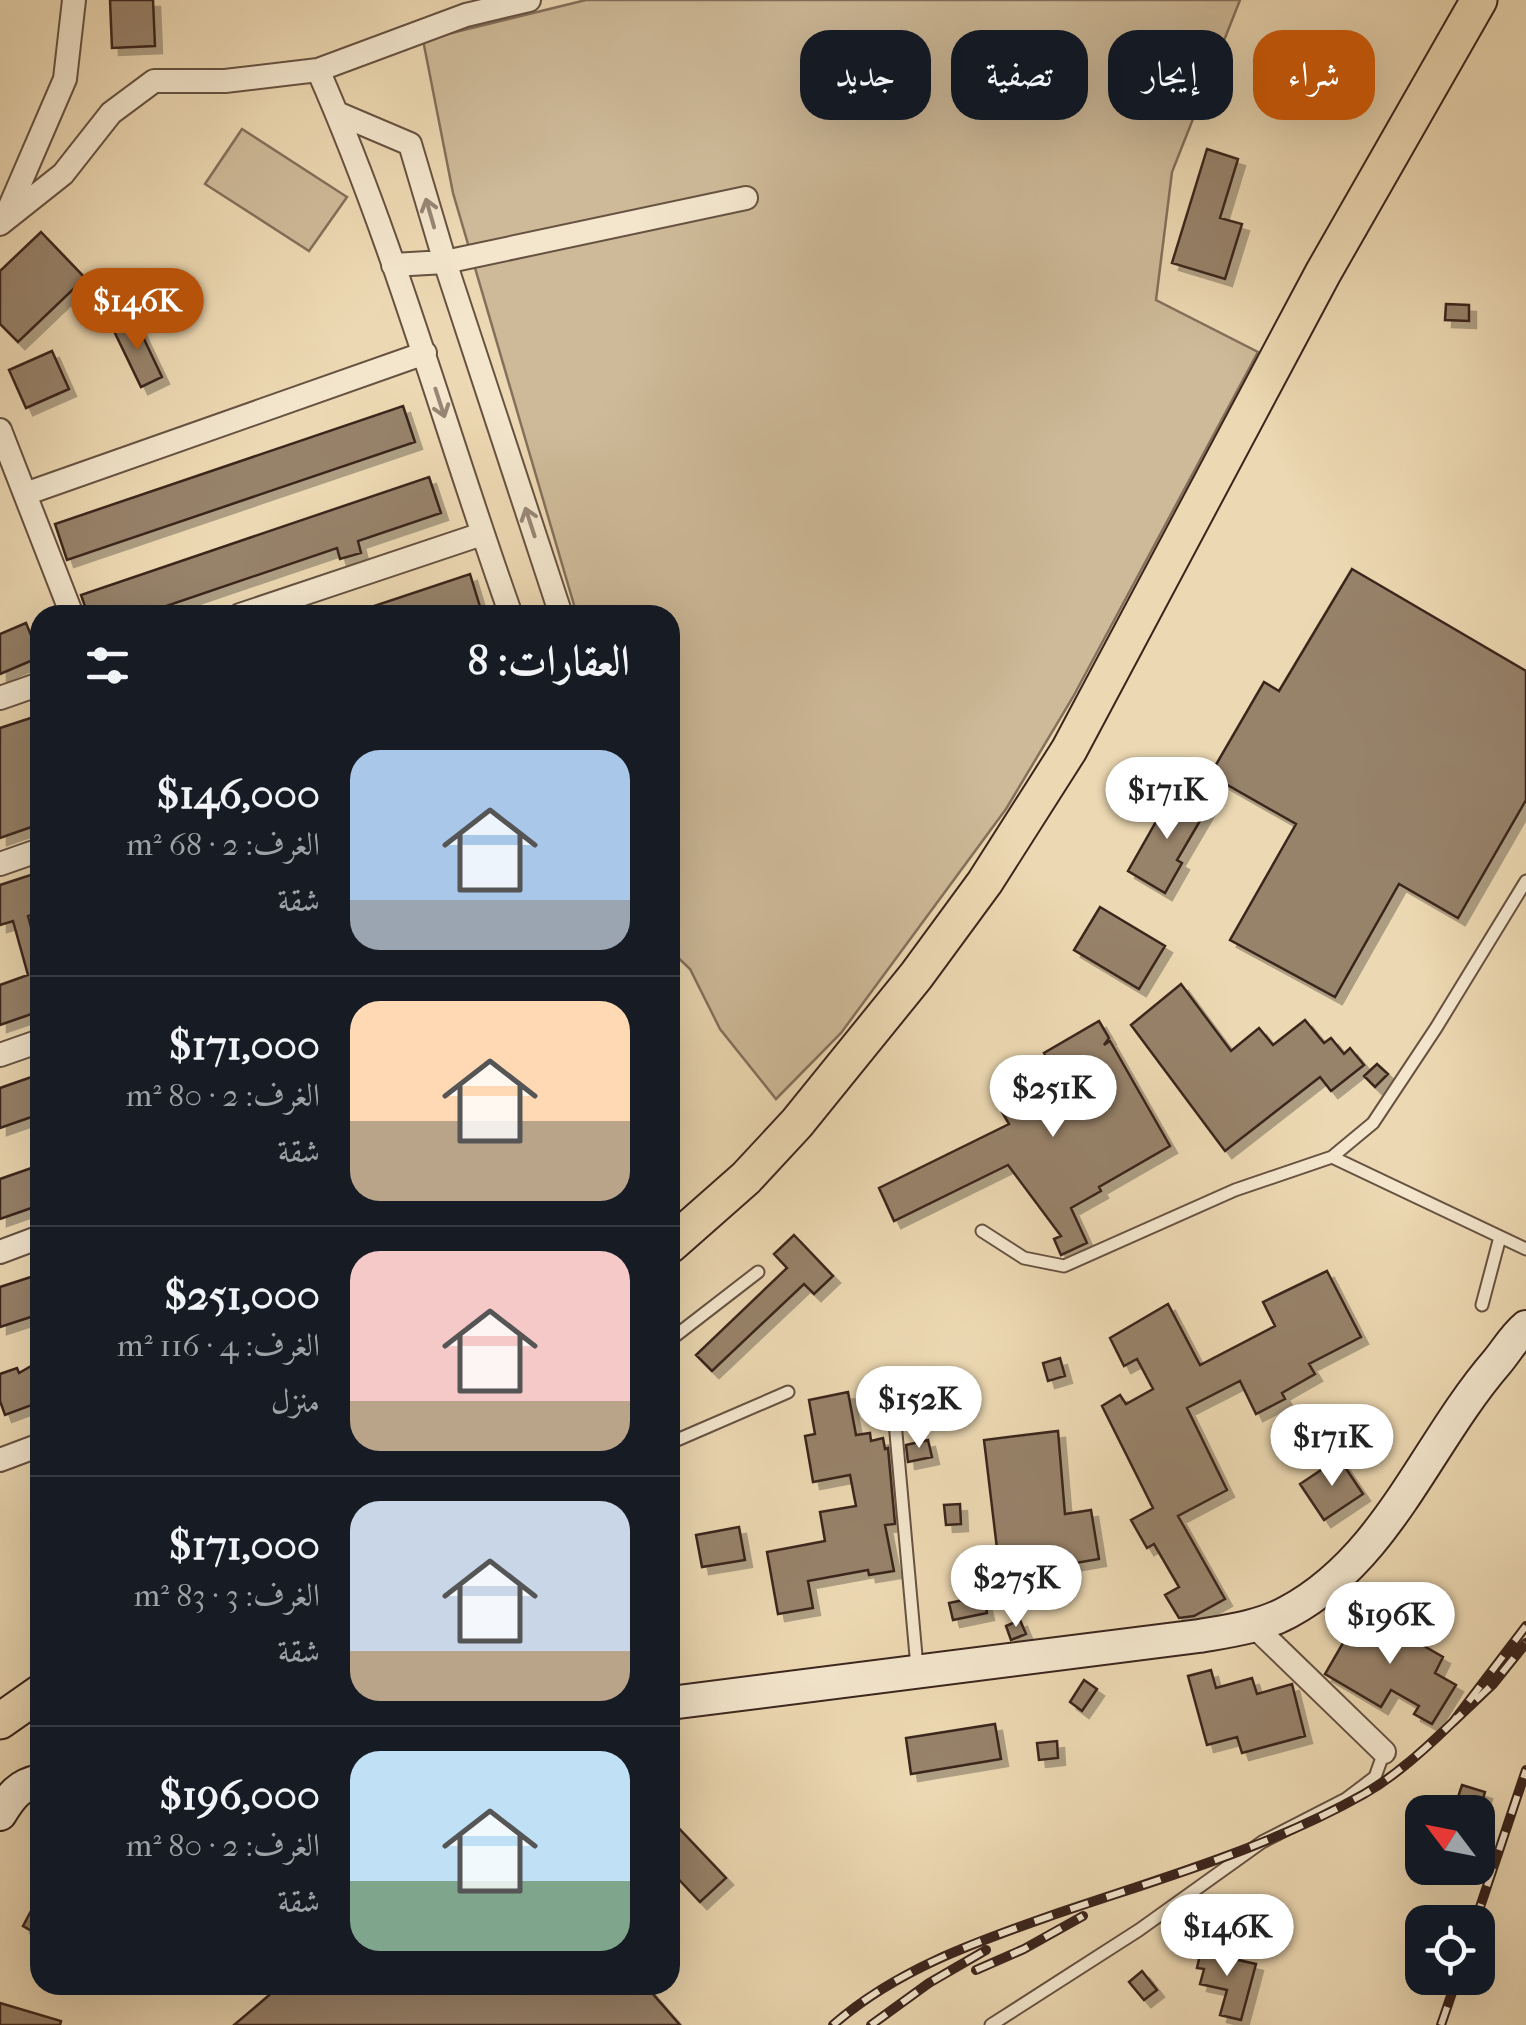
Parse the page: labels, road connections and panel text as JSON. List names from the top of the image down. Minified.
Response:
{"north":"top left","page":{"chip":["شراء","إيجار","تصفية","جديد"],"price":["$146K","$171K","$251K","$152K","$171K","$275K","$196K","$146K"],"heading":"العقارات: 8","list":[{"name":"$146,000","note":"الغرف: 2 · 68 m² · شقة"},{"name":"$171,000","note":"الغرف: 2 · 80 m² · شقة"},{"name":"$251,000","note":"الغرف: 4 · 116 m² · منزل"},{"name":"$171,000","note":"الغرف: 3 · 83 m² · شقة"},{"name":"$196,000","note":"الغرف: 2 · 80 m² · شقة"}]}}
